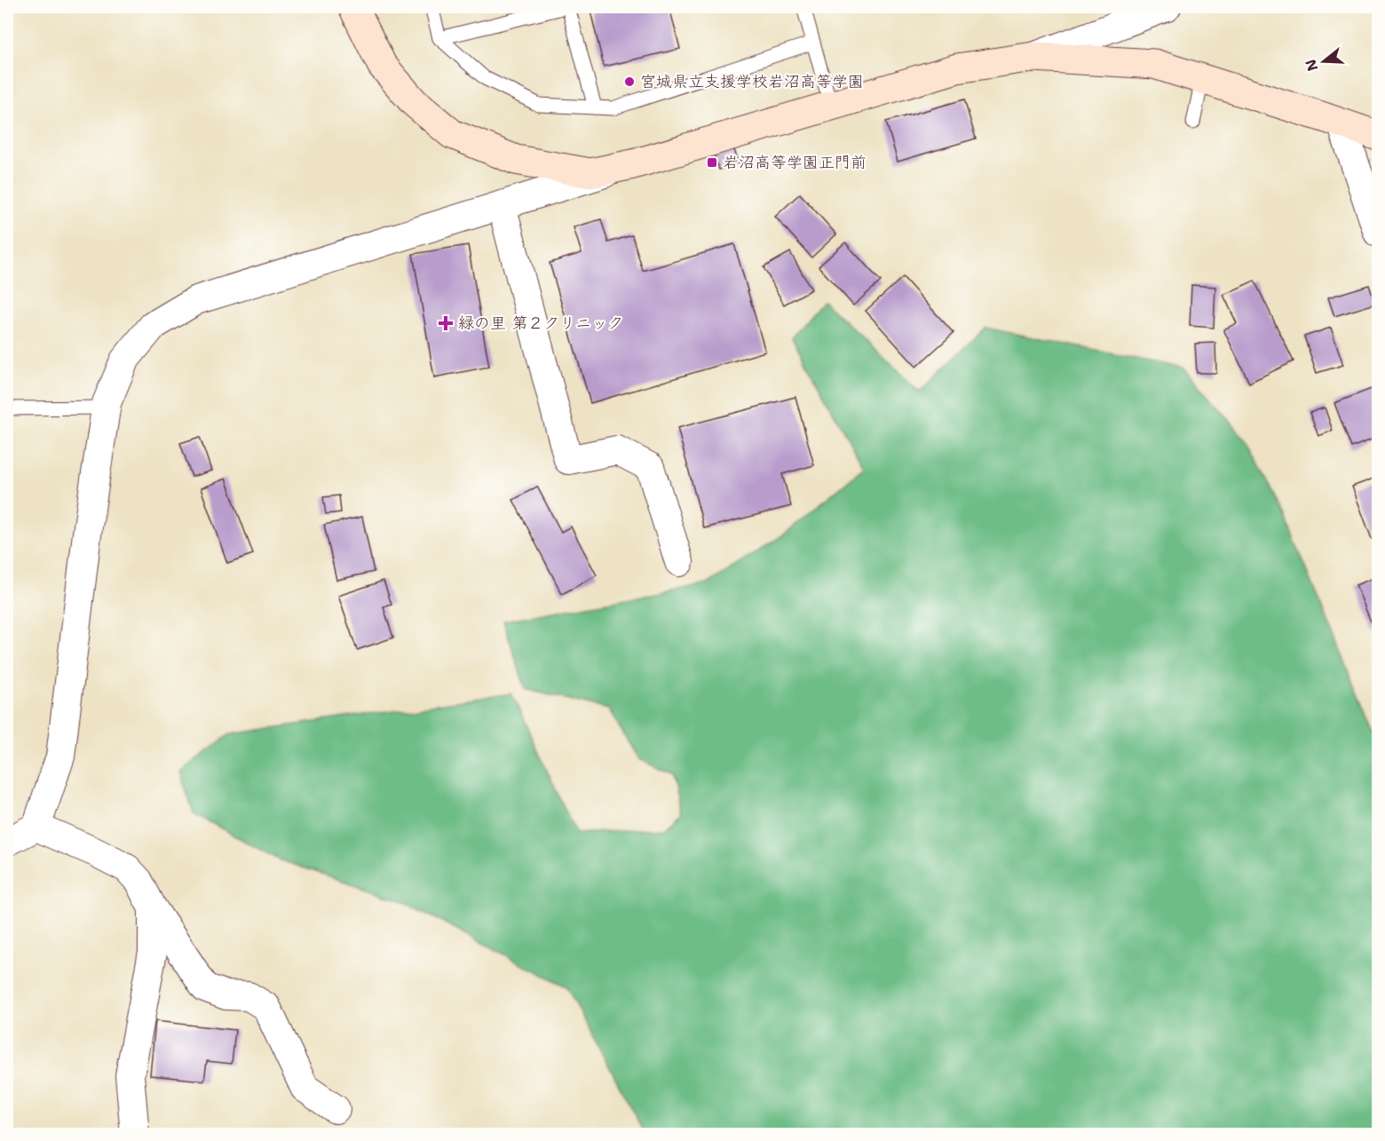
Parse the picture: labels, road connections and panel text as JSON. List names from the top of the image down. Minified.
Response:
{"places":{"other":["宮城県立支援学校岩沼高等学園"],"transit":["岩沼高等学園正門前"],"health":["緑の里 第２クリニック"]},"north":"left"}
